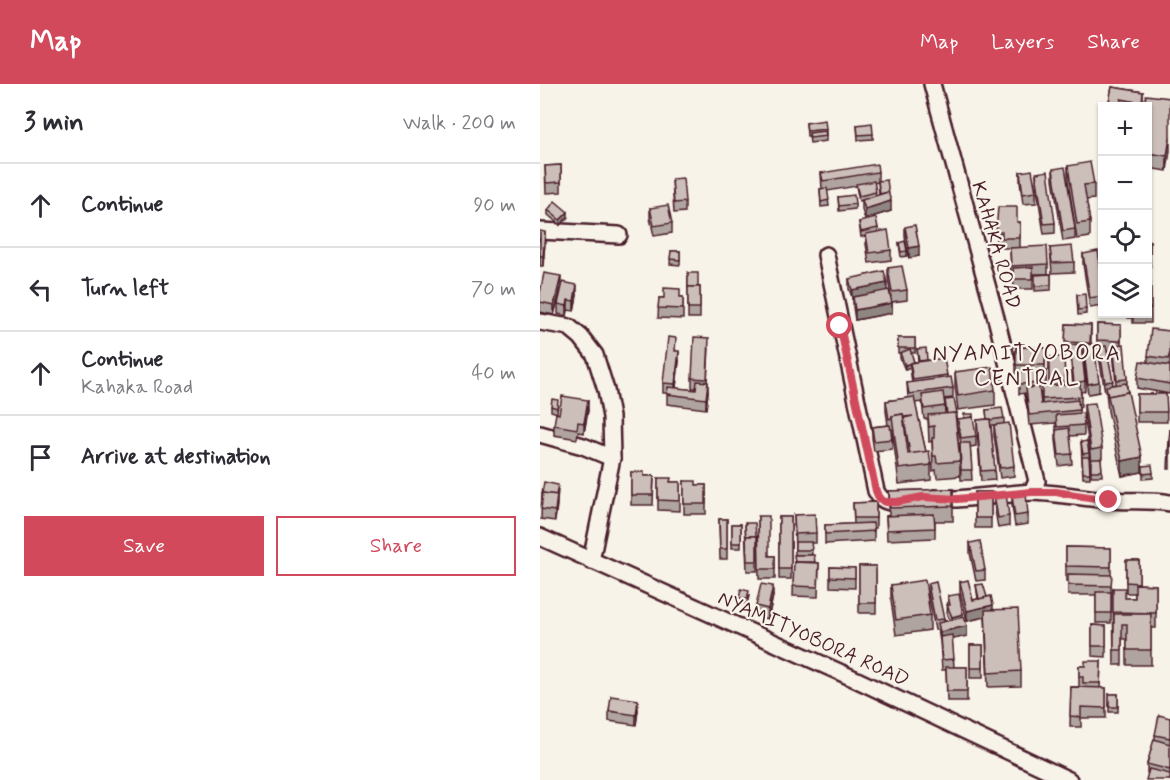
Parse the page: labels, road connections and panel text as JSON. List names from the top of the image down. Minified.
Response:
{"streets":{"street":["KAHAKA ROAD","NYAMITYOBORA ROAD"]},"districts":["NYAMITYOBORA CENTRAL"],"page":{"header":"Map","nav":["Map","Layers","Share"],"heading":["3 min","Walk · 200 m"],"map_buttons":["+","−"],"list":[["Continue","90 m"],["Turn left","70 m"],["Continue","Kahaka Road","40 m"],"Arrive at destination"],"buttons":["Save","Share"]}}
